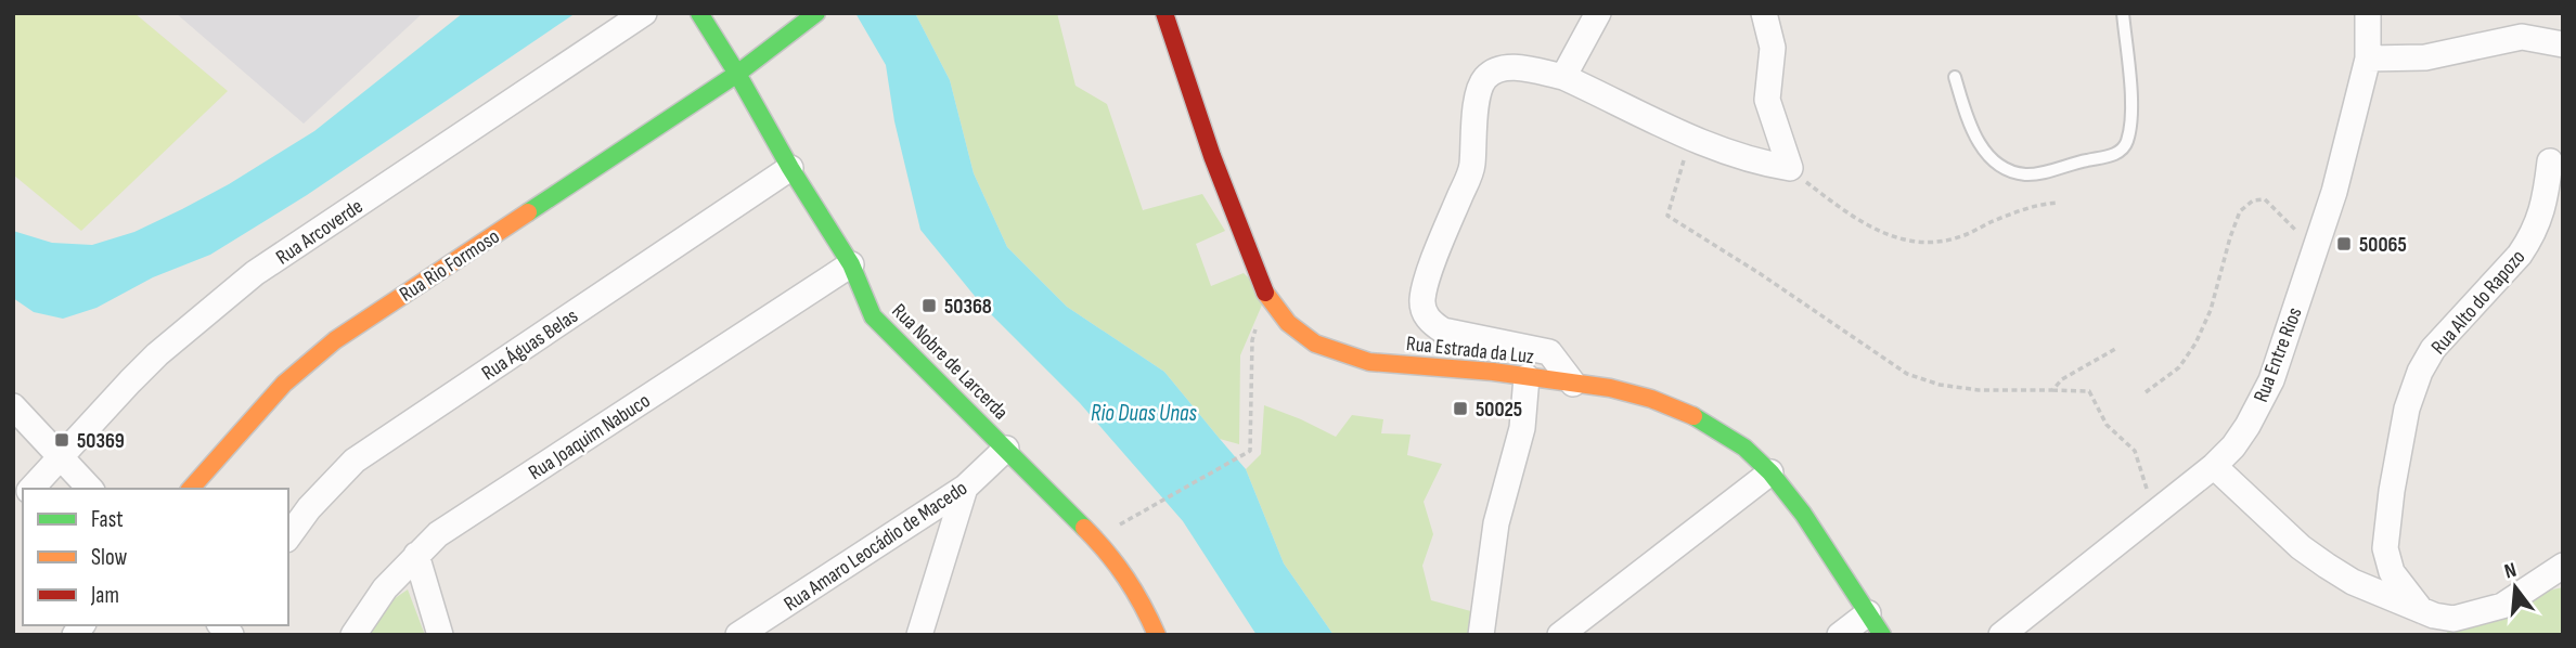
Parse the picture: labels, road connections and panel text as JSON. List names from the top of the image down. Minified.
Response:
{"streets":{"street":["Rua Arcoverde","Rua Rio Formoso","Rua Alto do Rapozo","Rua Águas Belas","Rua Estrada da Luz","Rua Entre Rios","Rua Nobre de Larcerda","Rua Joaquim Nabuco","Rua Amaro Leocádio de Macedo"]},"crossings":[["Rua Rio Formoso","Rua Nobre de Larcerda"],["Rua Águas Belas","Rua Nobre de Larcerda"],["Rua Nobre de Larcerda","Rua Joaquim Nabuco"],["Rua Nobre de Larcerda","Rua Amaro Leocádio de Macedo"]],"water":["Rio Duas Unas"],"places":{"transit":["50065","50368","50025","50369"]},"legend":["Fast","Slow","Jam"],"north":"top"}
